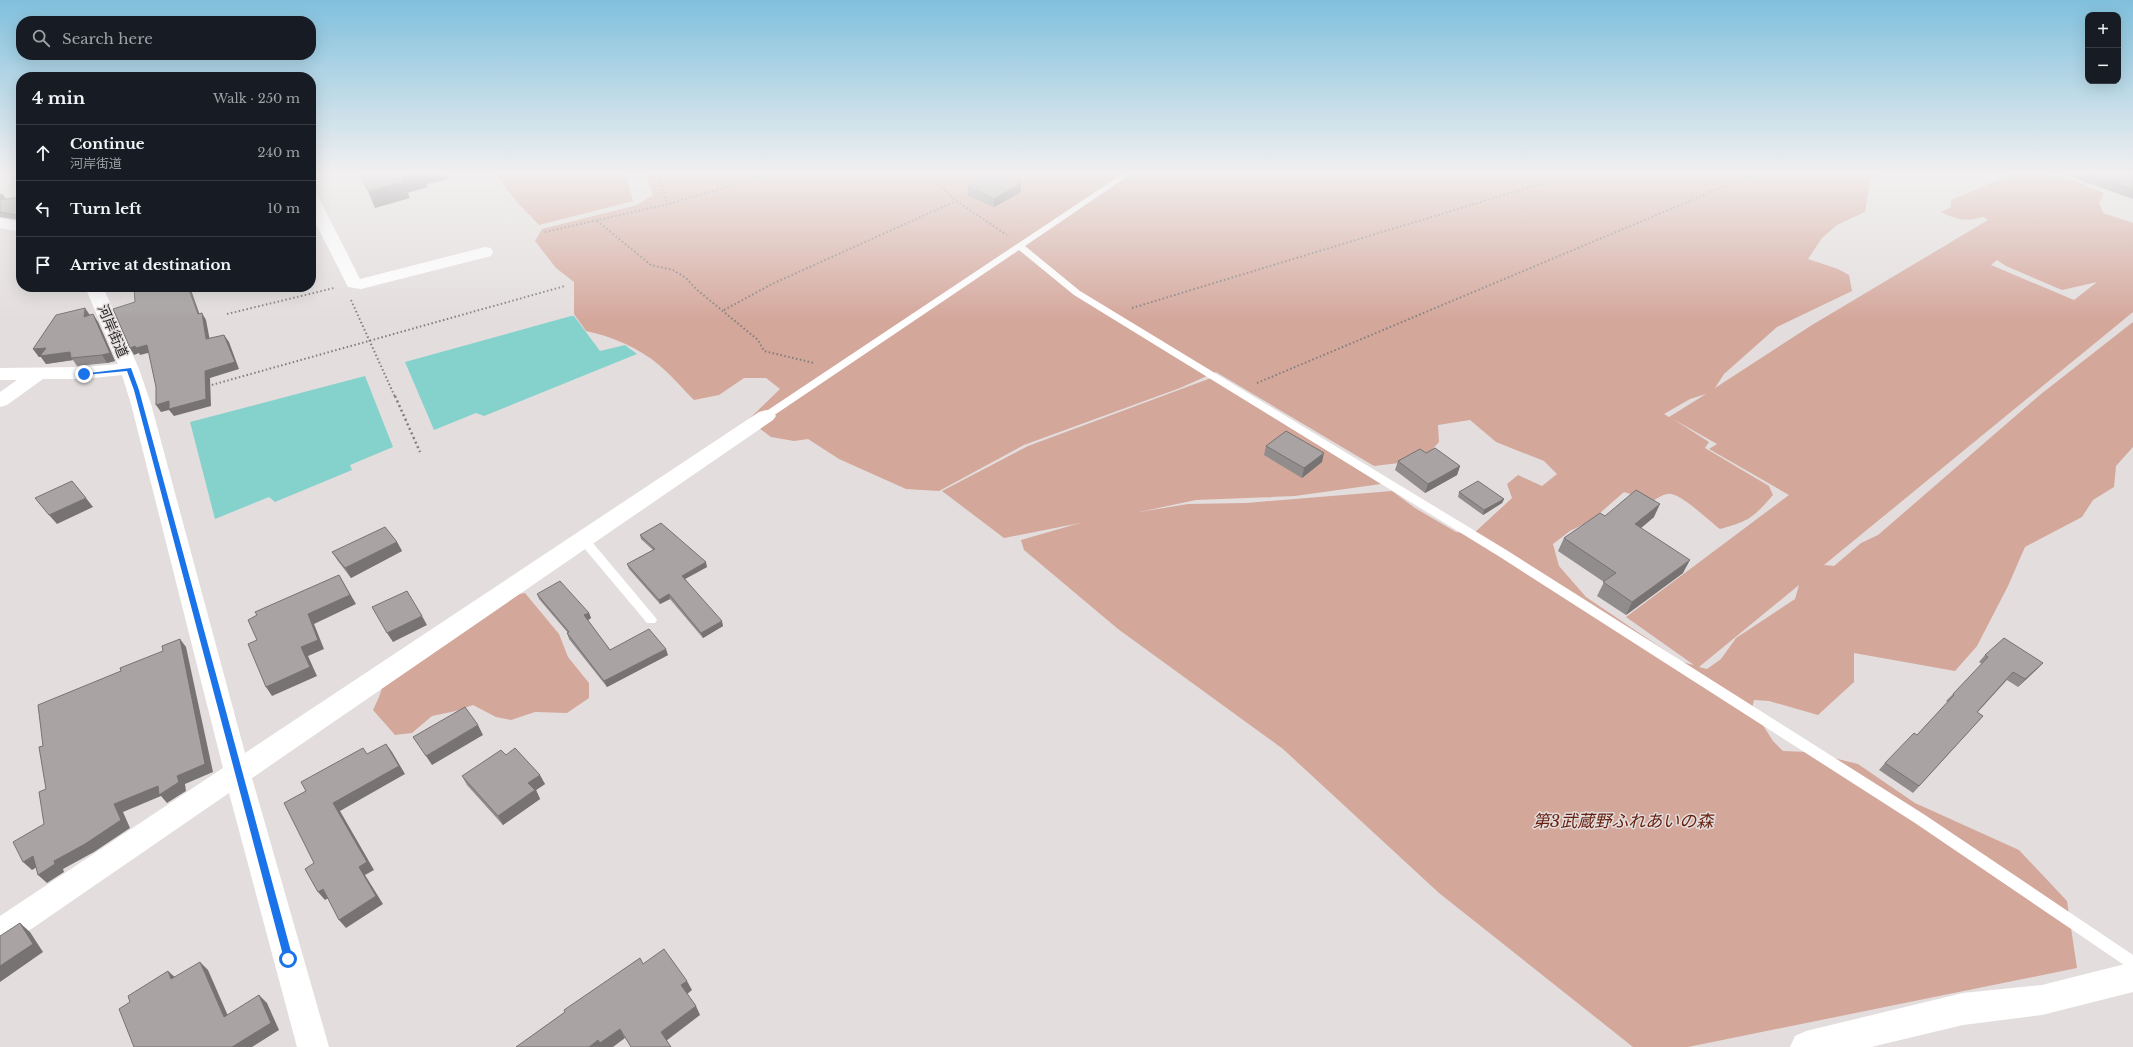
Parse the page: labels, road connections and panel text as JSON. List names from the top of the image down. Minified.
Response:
{"streets":{"street":["河岸街道"]},"parks":["第3武蔵野ふれあいの森"],"page":{"map_buttons":["+","−"],"search":"Search here","heading":["4 min","Walk · 250 m"],"list":[["Continue","河岸街道","240 m"],["Turn left","10 m"],"Arrive at destination"]}}
